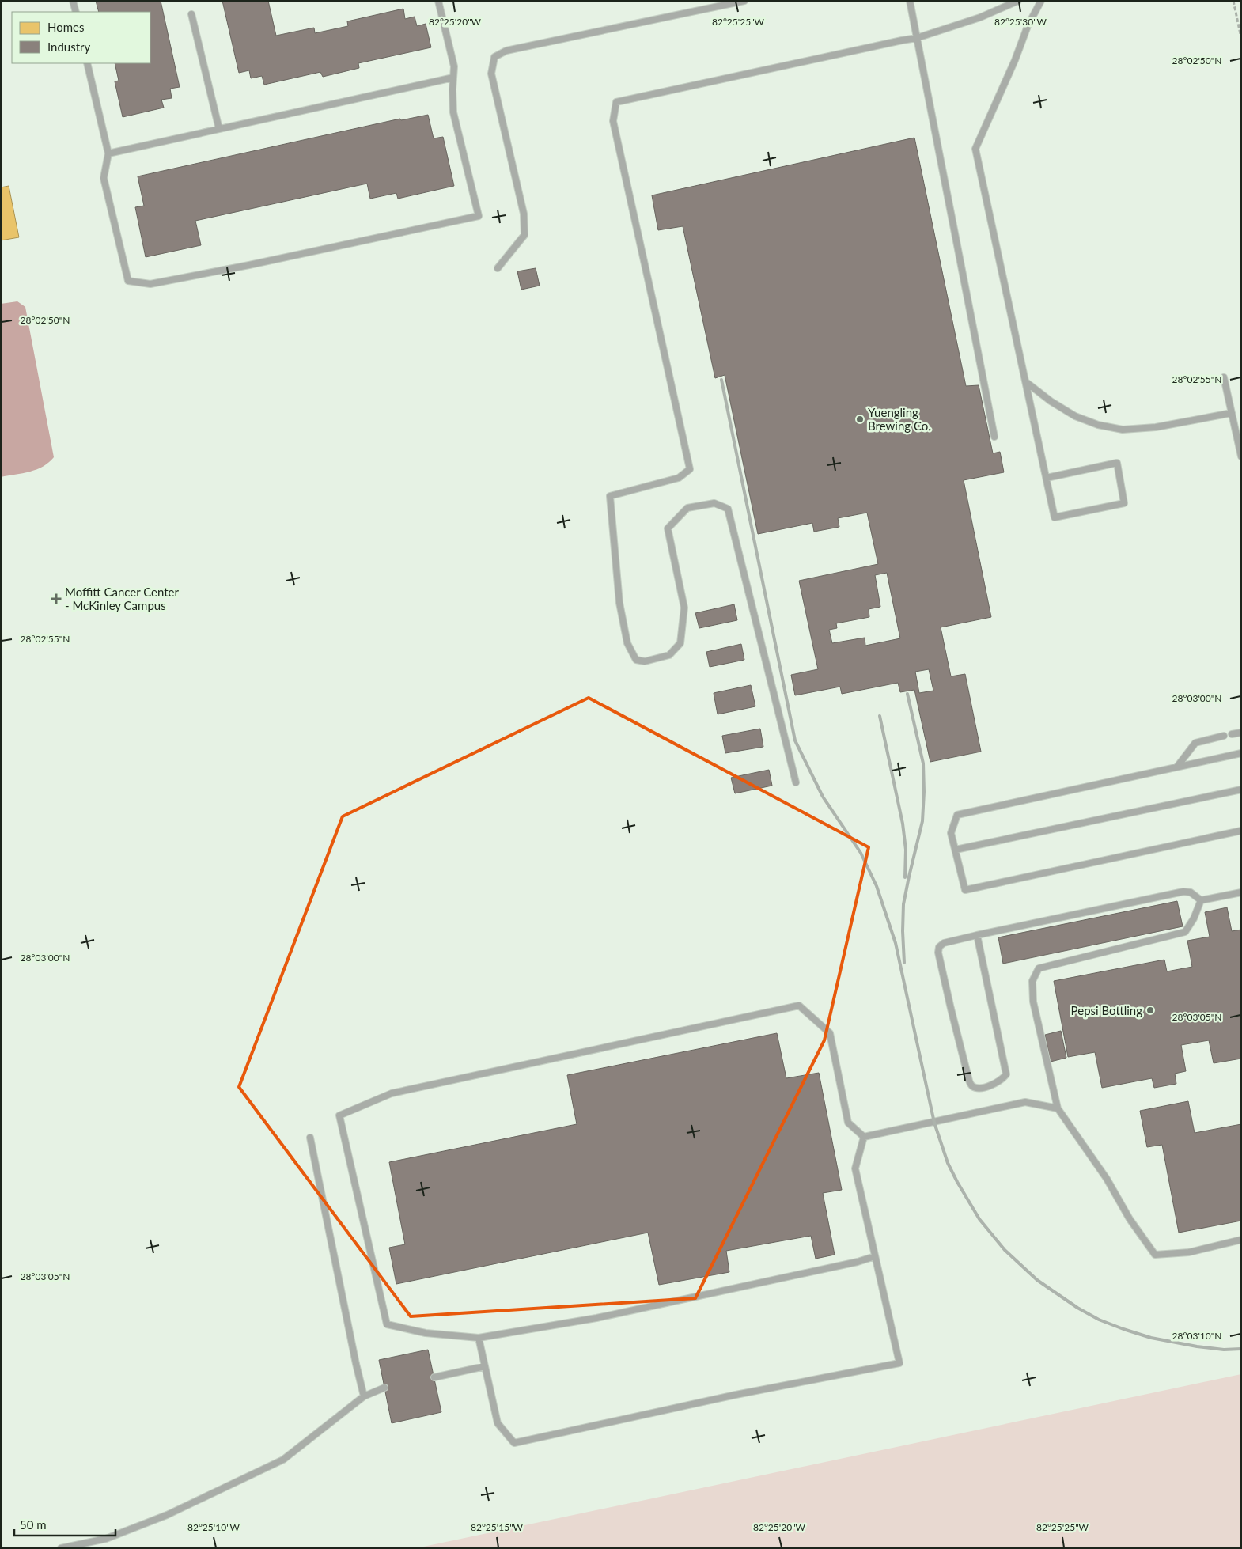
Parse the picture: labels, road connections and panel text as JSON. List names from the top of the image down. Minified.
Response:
{"places":{"other":["Yuengling Brewing Co.","Pepsi Bottling"],"health":["Moffitt Cancer Center - McKinley Campus"]},"legend":["Homes","Industry"],"scale_bar":"50 m","coordinates":["82°25'20\"W","82°25'25\"W","82°25'30\"W","28°02'50\"N","28°02'55\"N","28°03'00\"N","28°03'05\"N","28°03'10\"N","82°25'10\"W","82°25'15\"W"]}
